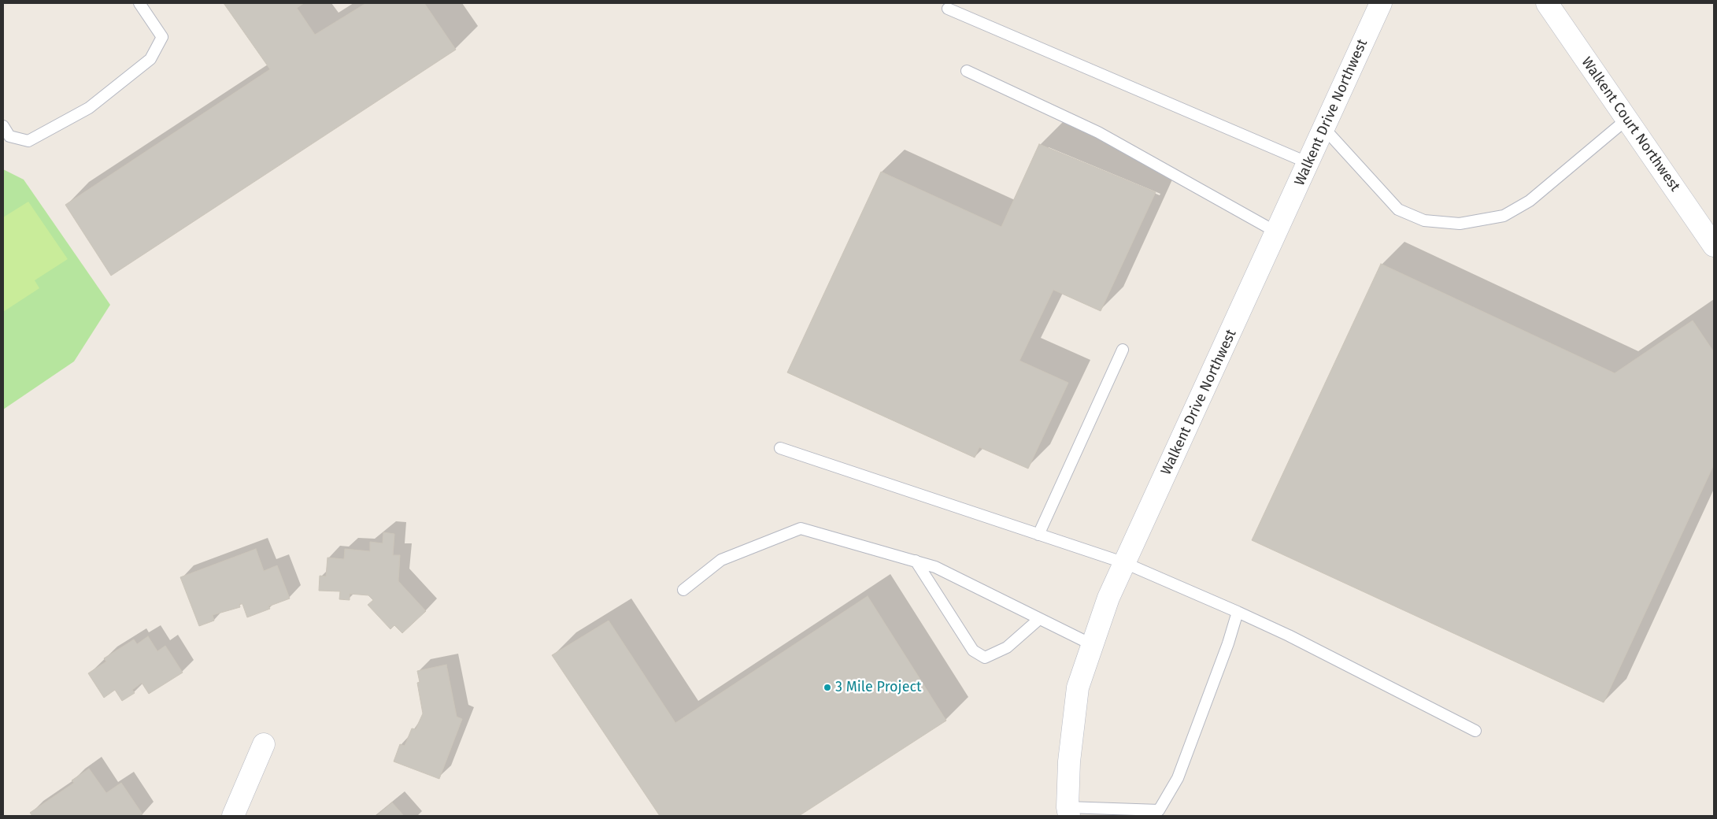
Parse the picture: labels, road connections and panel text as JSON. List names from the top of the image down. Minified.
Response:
{"streets":{"street":["Walkent Drive Northwest","Walkent Court Northwest"]},"places":["3 Mile Project"]}
